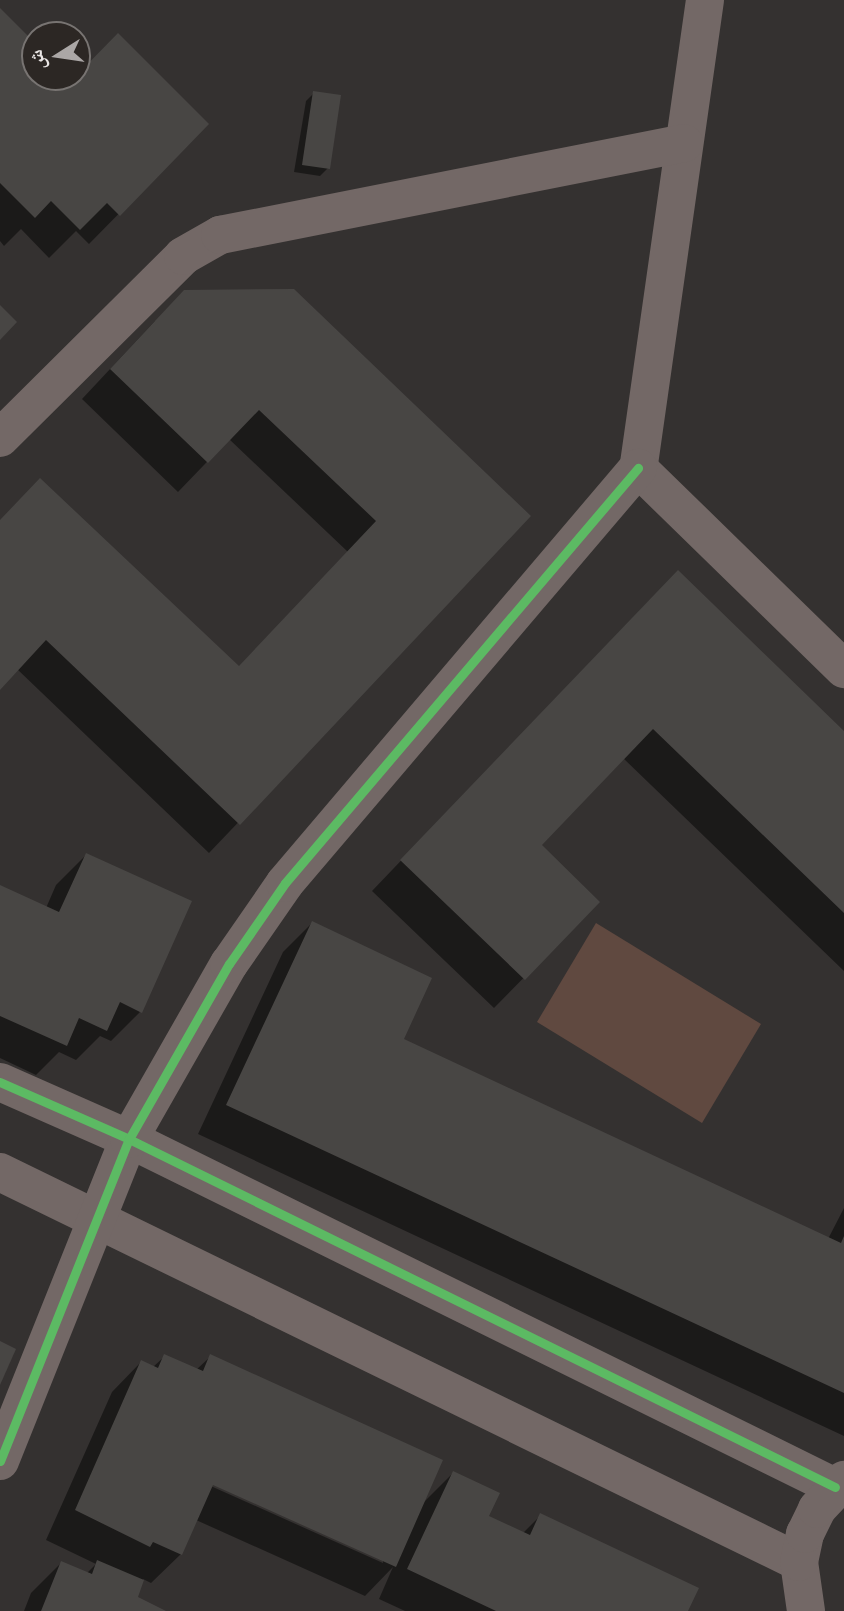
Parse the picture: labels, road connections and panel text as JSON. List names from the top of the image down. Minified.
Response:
{"north":"left"}
